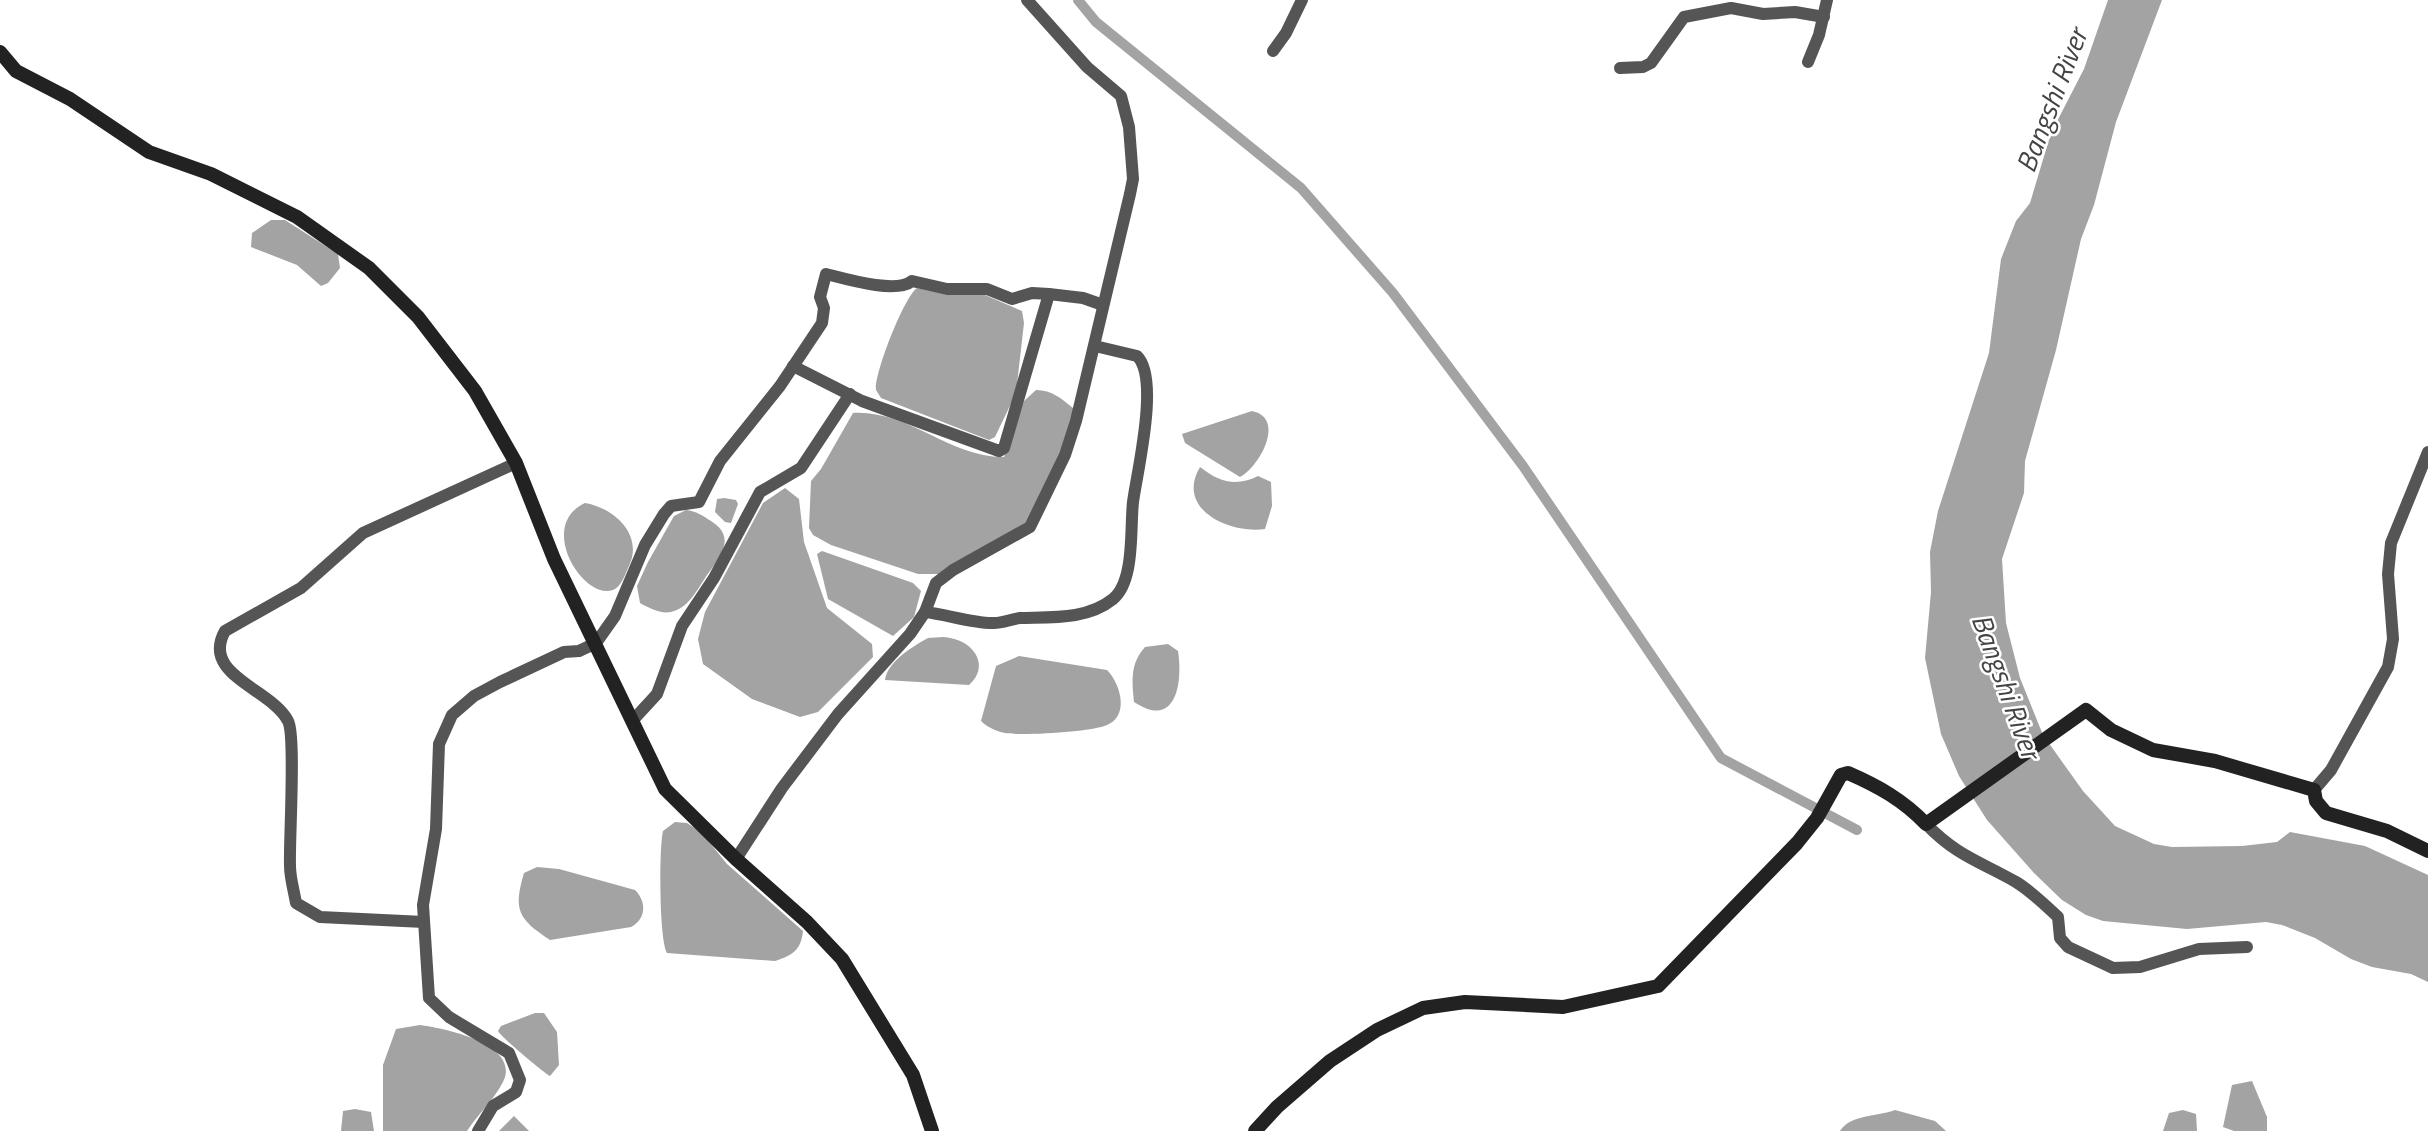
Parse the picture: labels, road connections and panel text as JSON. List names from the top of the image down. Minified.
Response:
{"water":["Bangshi River"]}
